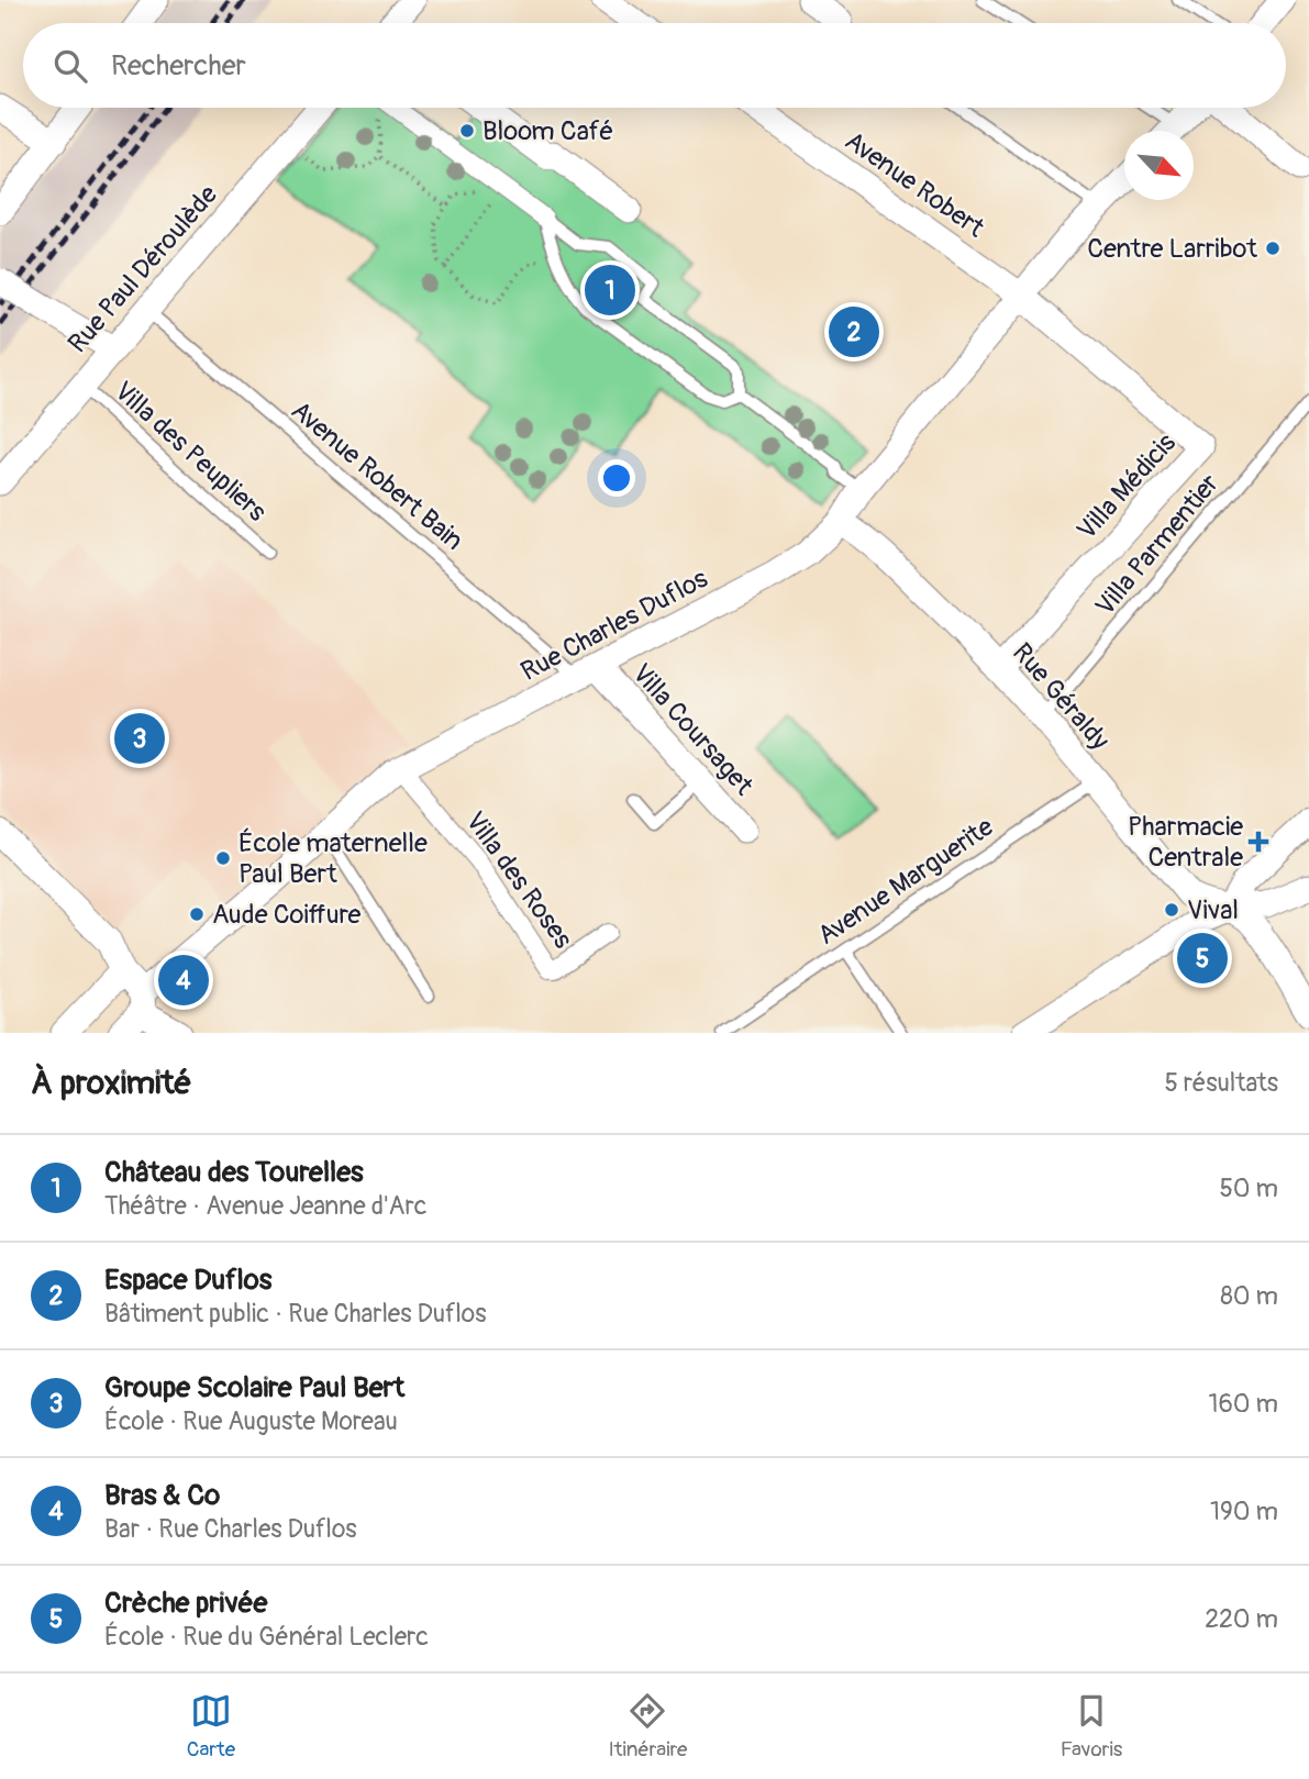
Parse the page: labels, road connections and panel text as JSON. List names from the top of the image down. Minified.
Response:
{"streets":{"street":["Avenue Robert","Rue Paul Déroulède","Villa Médicis","Rue Charles Duflos","Rue Géraldy","Villa Coursaget","Villa des Roses"],"lane":["Villa des Peupliers","Avenue Robert Bain","Villa Parmentier","Avenue Marguerite"]},"crossings":[["Avenue Robert","Villa Médicis"],["Avenue Robert","Rue Charles Duflos"],["Rue Paul Déroulède","Villa des Peupliers"],["Rue Paul Déroulède","Avenue Robert Bain"],["Avenue Robert Bain","Rue Charles Duflos"],["Avenue Robert Bain","Villa Coursaget"],["Villa Médicis","Rue Charles Duflos"],["Villa Médicis","Rue Géraldy"],["Villa Parmentier","Rue Géraldy"],["Rue Charles Duflos","Rue Géraldy"],["Rue Charles Duflos","Villa Coursaget"],["Rue Charles Duflos","Villa des Roses"],["Rue Géraldy","Avenue Marguerite"]],"places":{"other":["Bloom Café","Centre Larribot","École maternelle Paul Bert","Vival","Aude Coiffure"],"health":["Pharmacie Centrale"]},"north":"bottom right","page":{"search":"Rechercher","pins":["1","2","3","5","4"],"heading":["À proximité","5 résultats"],"list":[{"mark":"1","name":"Château des Tourelles","note":"Théâtre · Avenue Jeanne d'Arc","value":"50 m"},{"mark":"2","name":"Espace Duflos","note":"Bâtiment public · Rue Charles Duflos","value":"80 m"},{"mark":"3","name":"Groupe Scolaire Paul Bert","note":"École · Rue Auguste Moreau","value":"160 m"},{"mark":"4","name":"Bras & Co","note":"Bar · Rue Charles Duflos","value":"190 m"},{"mark":"5","name":"Crèche privée","note":"École · Rue du Général Leclerc","value":"220 m"}],"nav":["Carte","Itinéraire","Favoris"]}}
